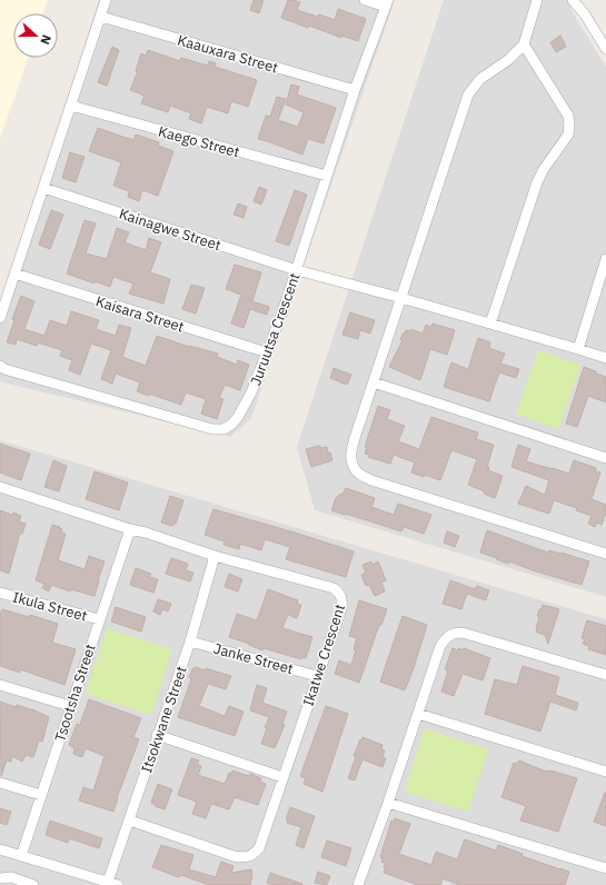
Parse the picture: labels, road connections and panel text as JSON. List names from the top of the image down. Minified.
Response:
{"streets":{"street":["Kaauxara Street","Kaego Street","Kainagwe Street","Kaisara Street","Juruutsa Crescent","Ikula Street","Ikatwe Crescent","Janke Street","Tsootsha Street","Itsokwane Street"]},"crossings":[["Kaauxara Street","Juruutsa Crescent"],["Kaego Street","Juruutsa Crescent"],["Kainagwe Street","Juruutsa Crescent"],["Kaisara Street","Juruutsa Crescent"],["Ikula Street","Tsootsha Street"],["Ikatwe Crescent","Janke Street"],["Ikatwe Crescent","Tsootsha Street"],["Ikatwe Crescent","Itsokwane Street"],["Janke Street","Itsokwane Street"]],"north":"right"}
